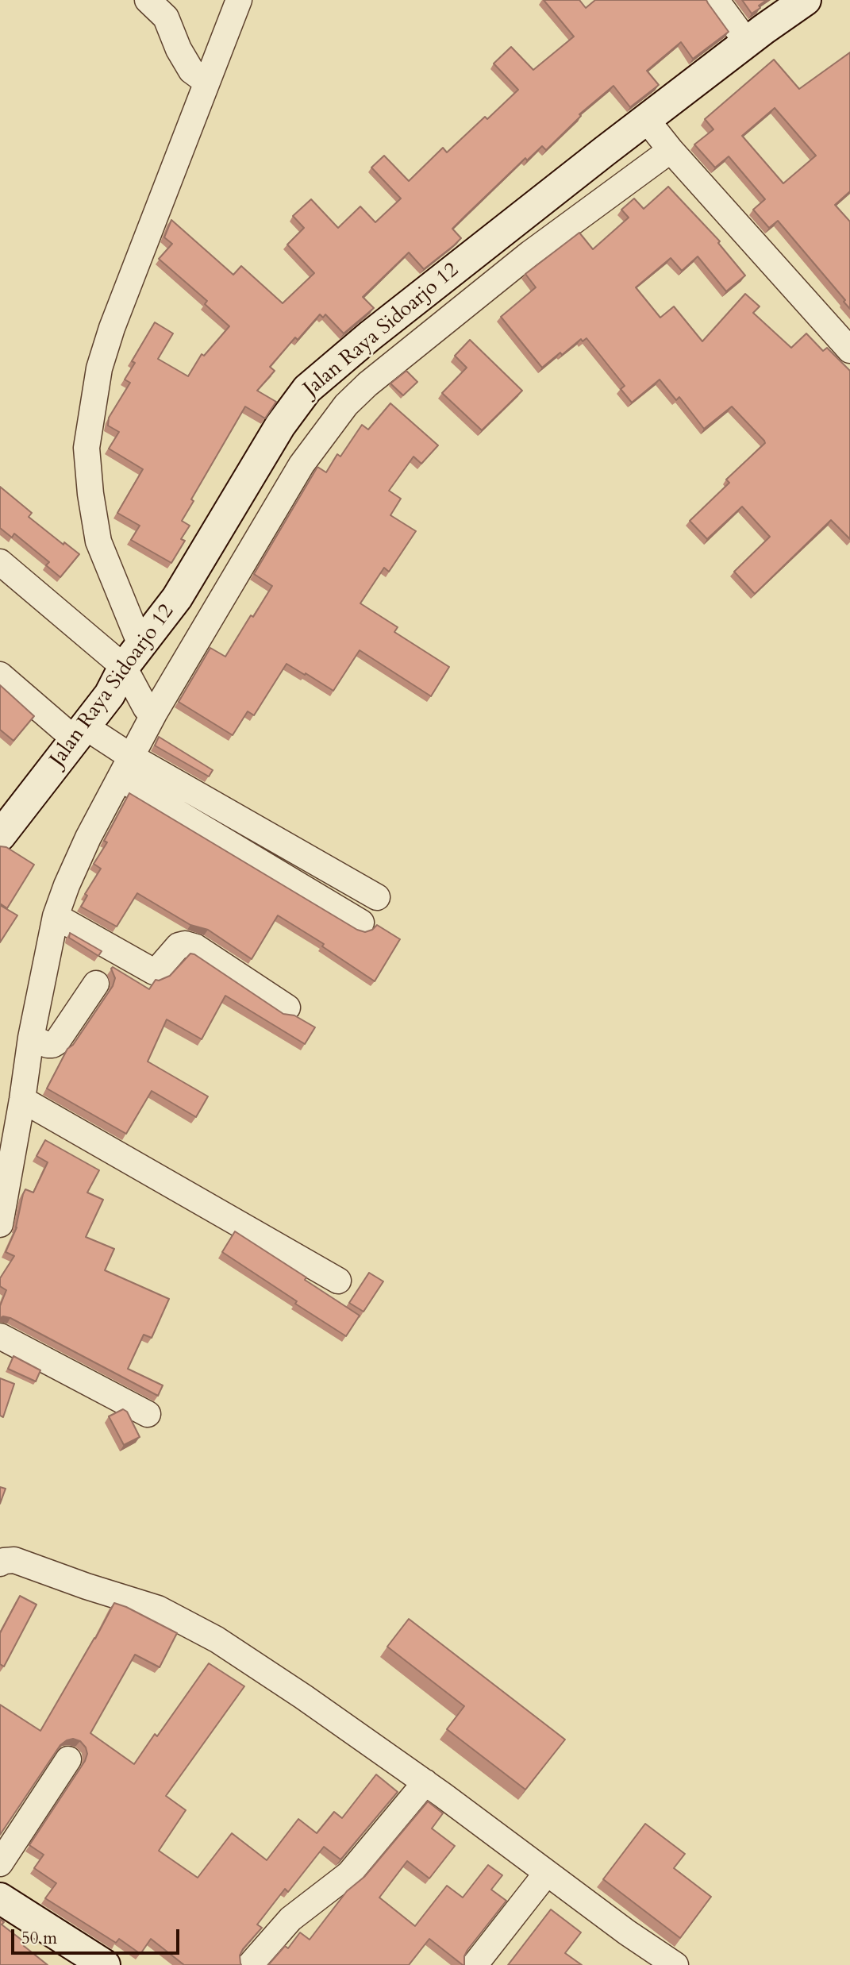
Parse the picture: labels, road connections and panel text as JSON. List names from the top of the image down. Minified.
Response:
{"streets":{"main road":["Jalan Raya Sidoarjo 12"]},"scale_bar":"50 m"}
